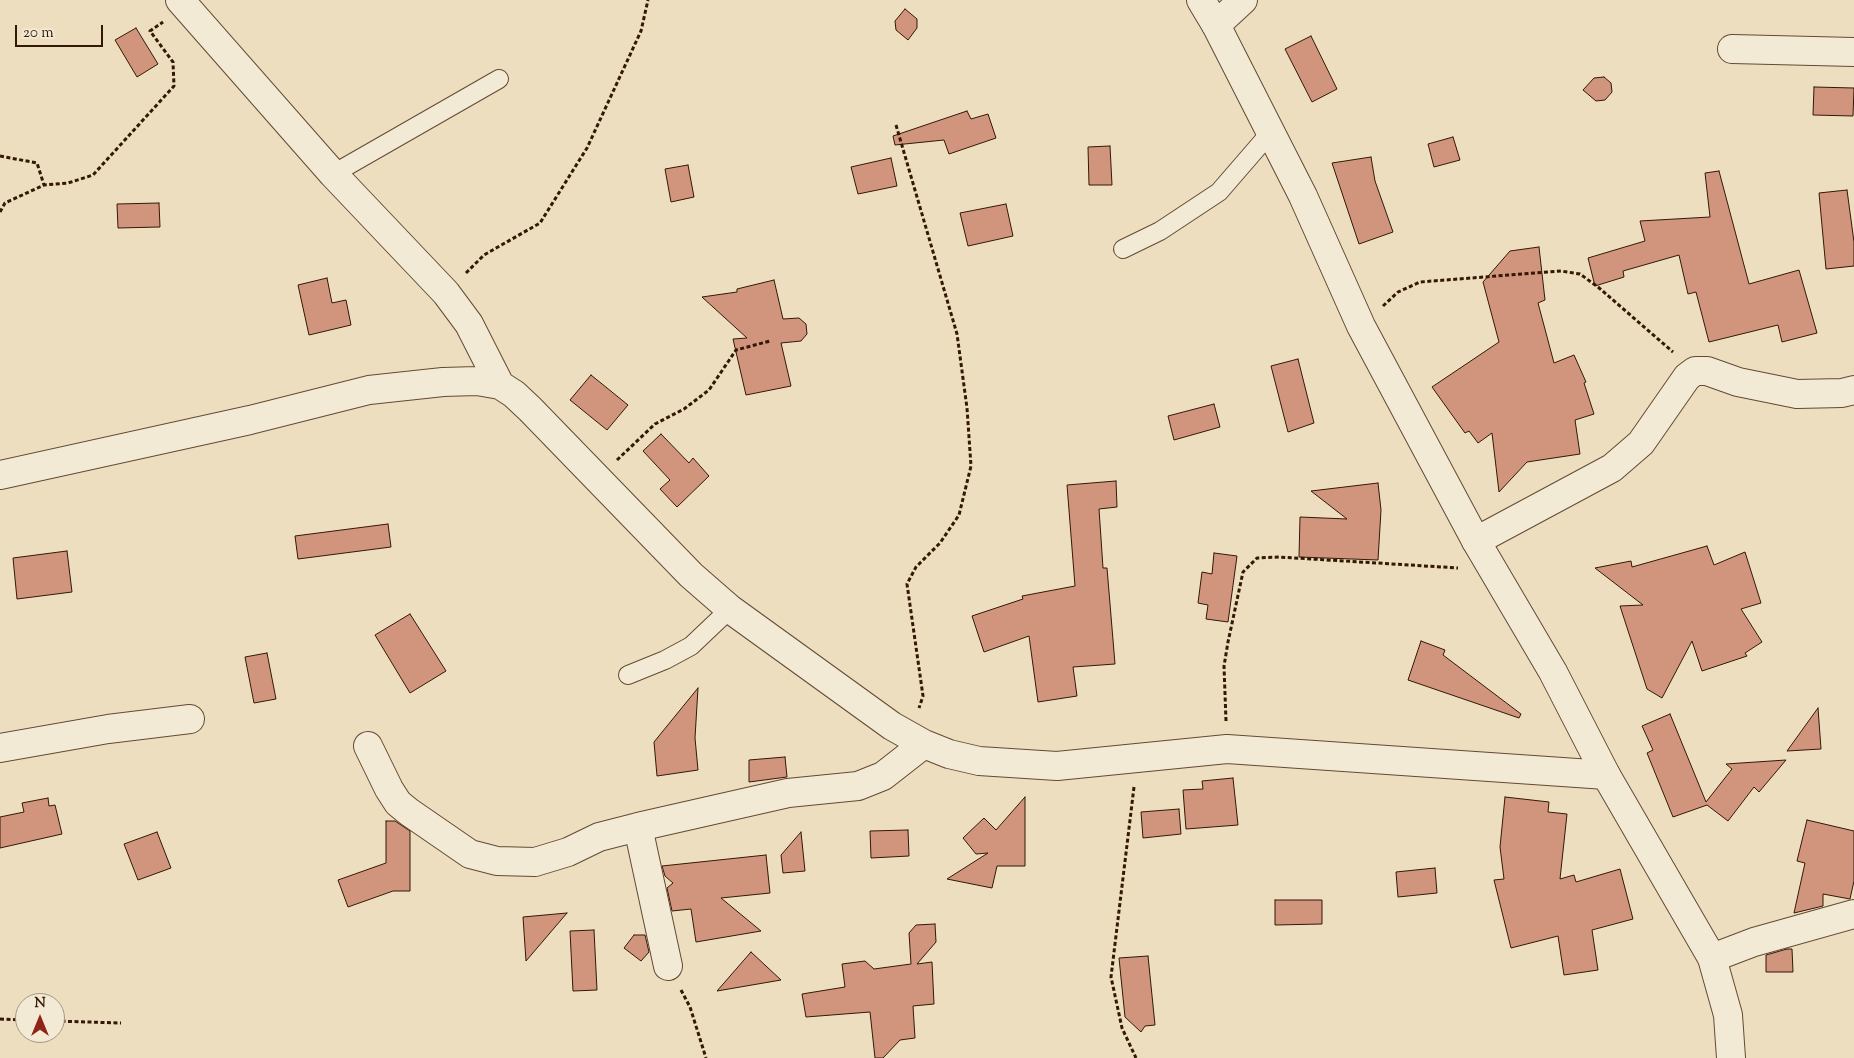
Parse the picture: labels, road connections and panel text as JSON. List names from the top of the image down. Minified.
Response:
{"scale_bar":"20 m","north":"top"}
